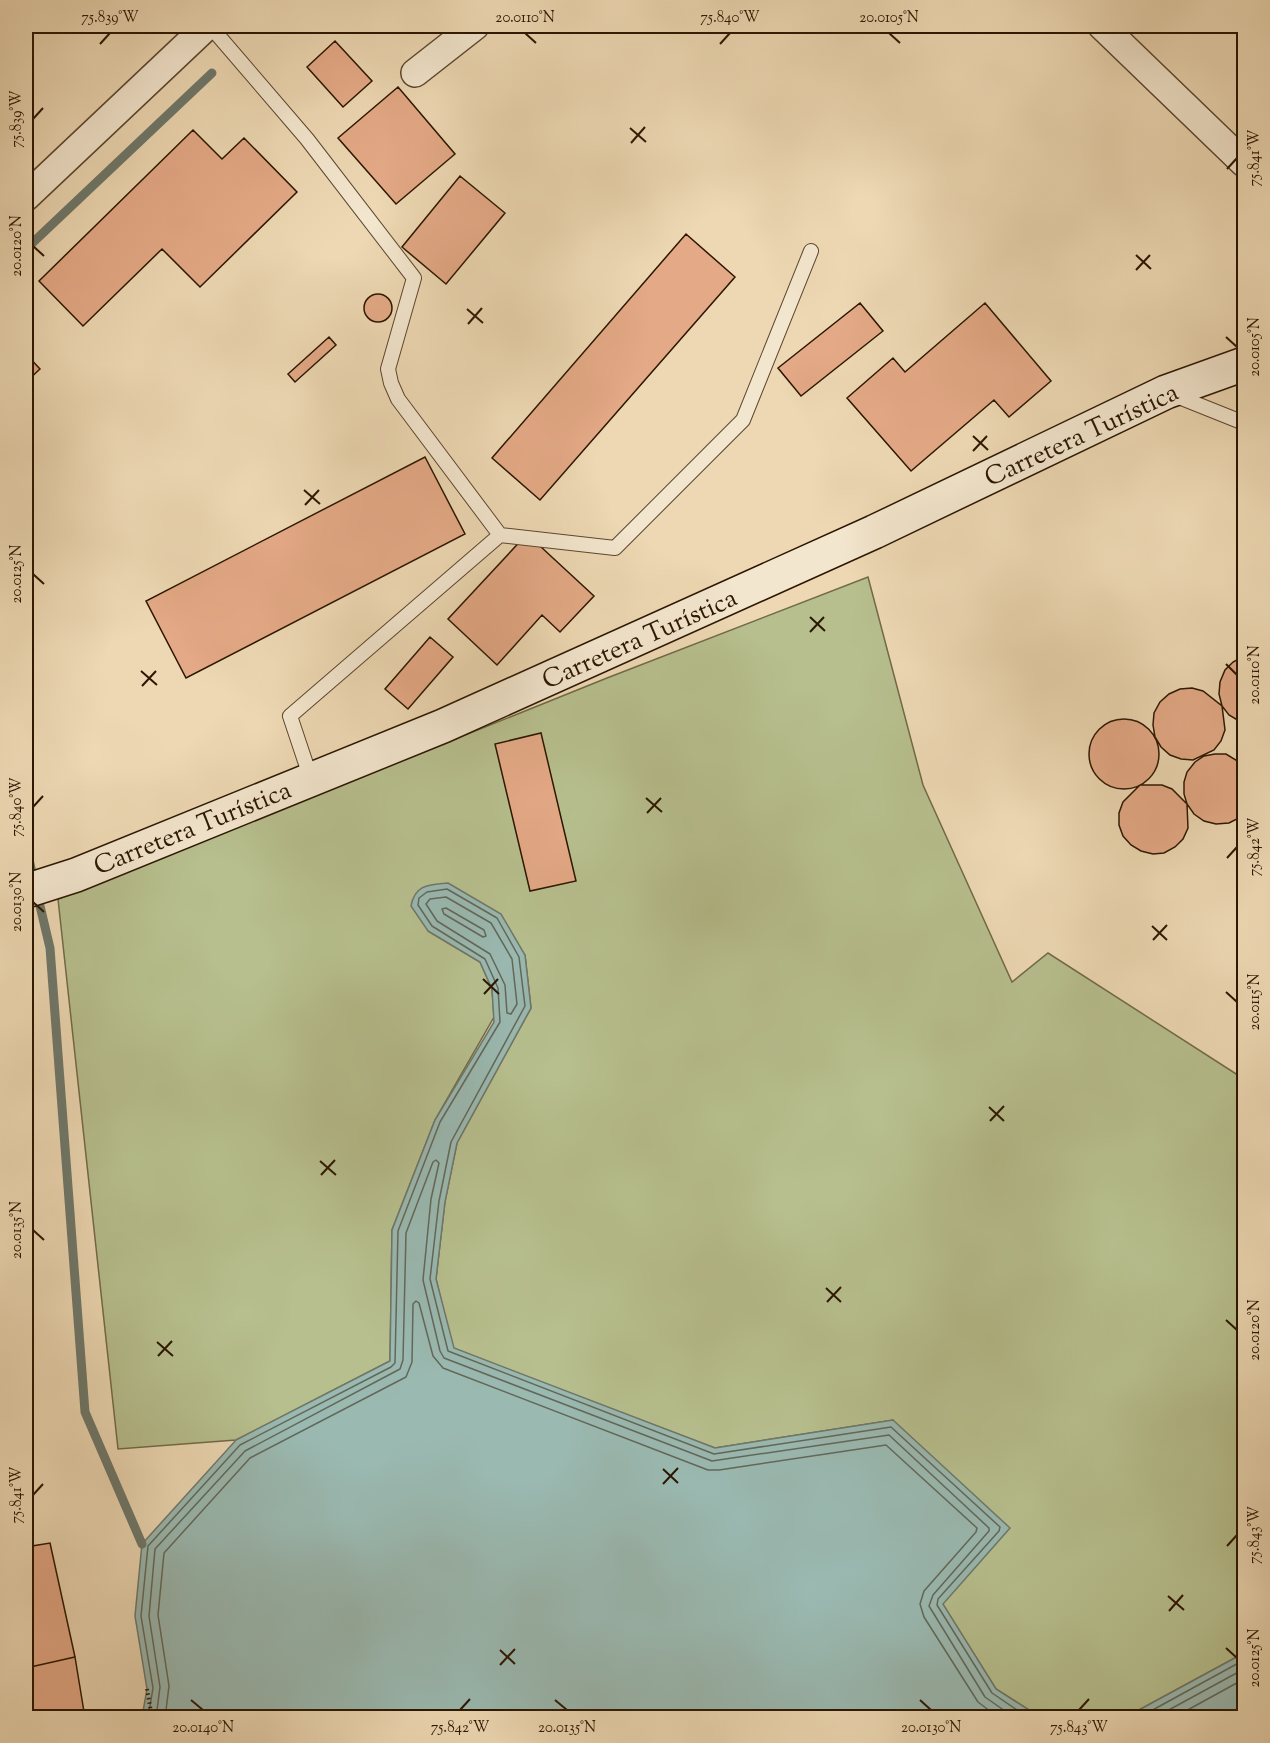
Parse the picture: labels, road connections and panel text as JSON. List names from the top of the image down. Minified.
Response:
{"streets":{"main road":["Carretera Turística"]},"coordinates":["75.839°W","20.0110°N","75.840°W","20.0105°N","75.841°W","20.0120°N","20.0125°N","75.842°W","20.0130°N","20.0115°N","20.0135°N","75.843°W","20.0140°N"]}
